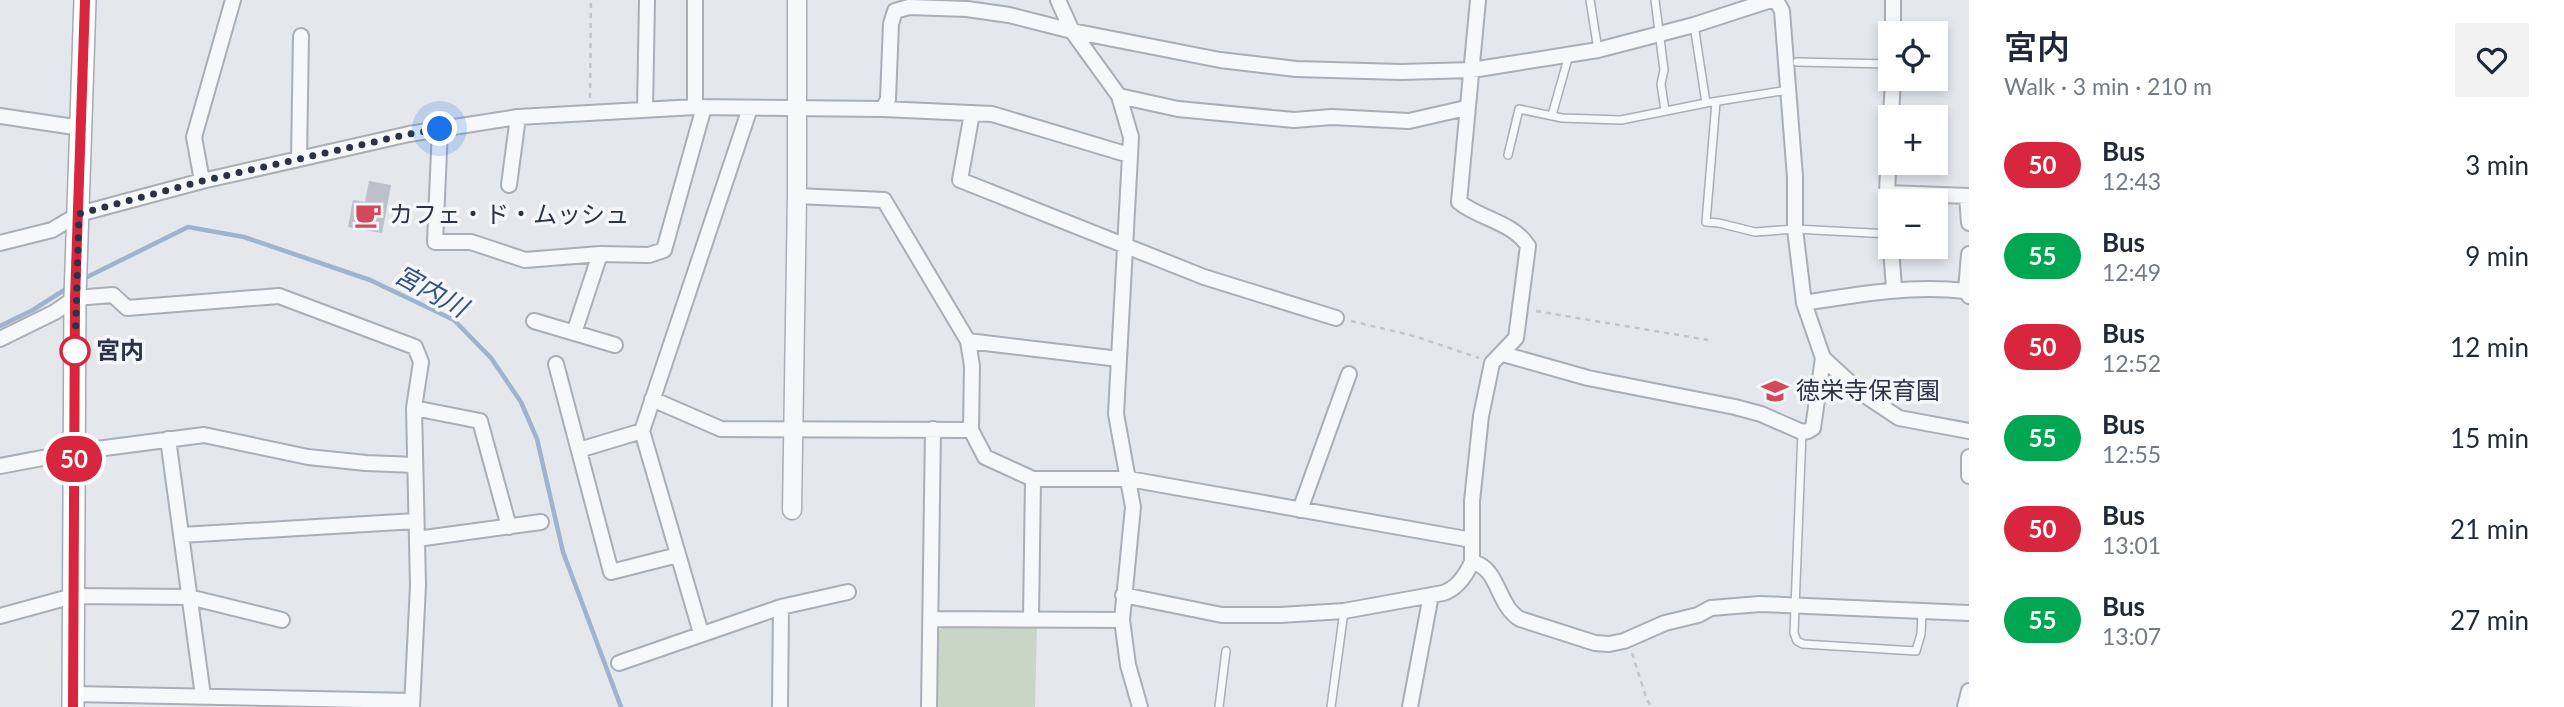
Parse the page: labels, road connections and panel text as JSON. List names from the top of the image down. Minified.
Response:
{"water":["宮内川"],"places":{"cafe":["カフェ・ド・ムッシュ"],"other":["宮内"],"school or university":["徳栄寺保育園"]},"lines":["bus line 50"],"page":{"on_map":"50","heading":["宮内","Walk · 3 min · 210 m"],"map_buttons":["+","−"],"list":[{"mark":"50","name":"Bus","note":"12:43","value":"3 min"},{"mark":"55","name":"Bus","note":"12:49","value":"9 min"},{"mark":"50","name":"Bus","note":"12:52","value":"12 min"},{"mark":"55","name":"Bus","note":"12:55","value":"15 min"},{"mark":"50","name":"Bus","note":"13:01","value":"21 min"},{"mark":"55","name":"Bus","note":"13:07","value":"27 min"}]}}
